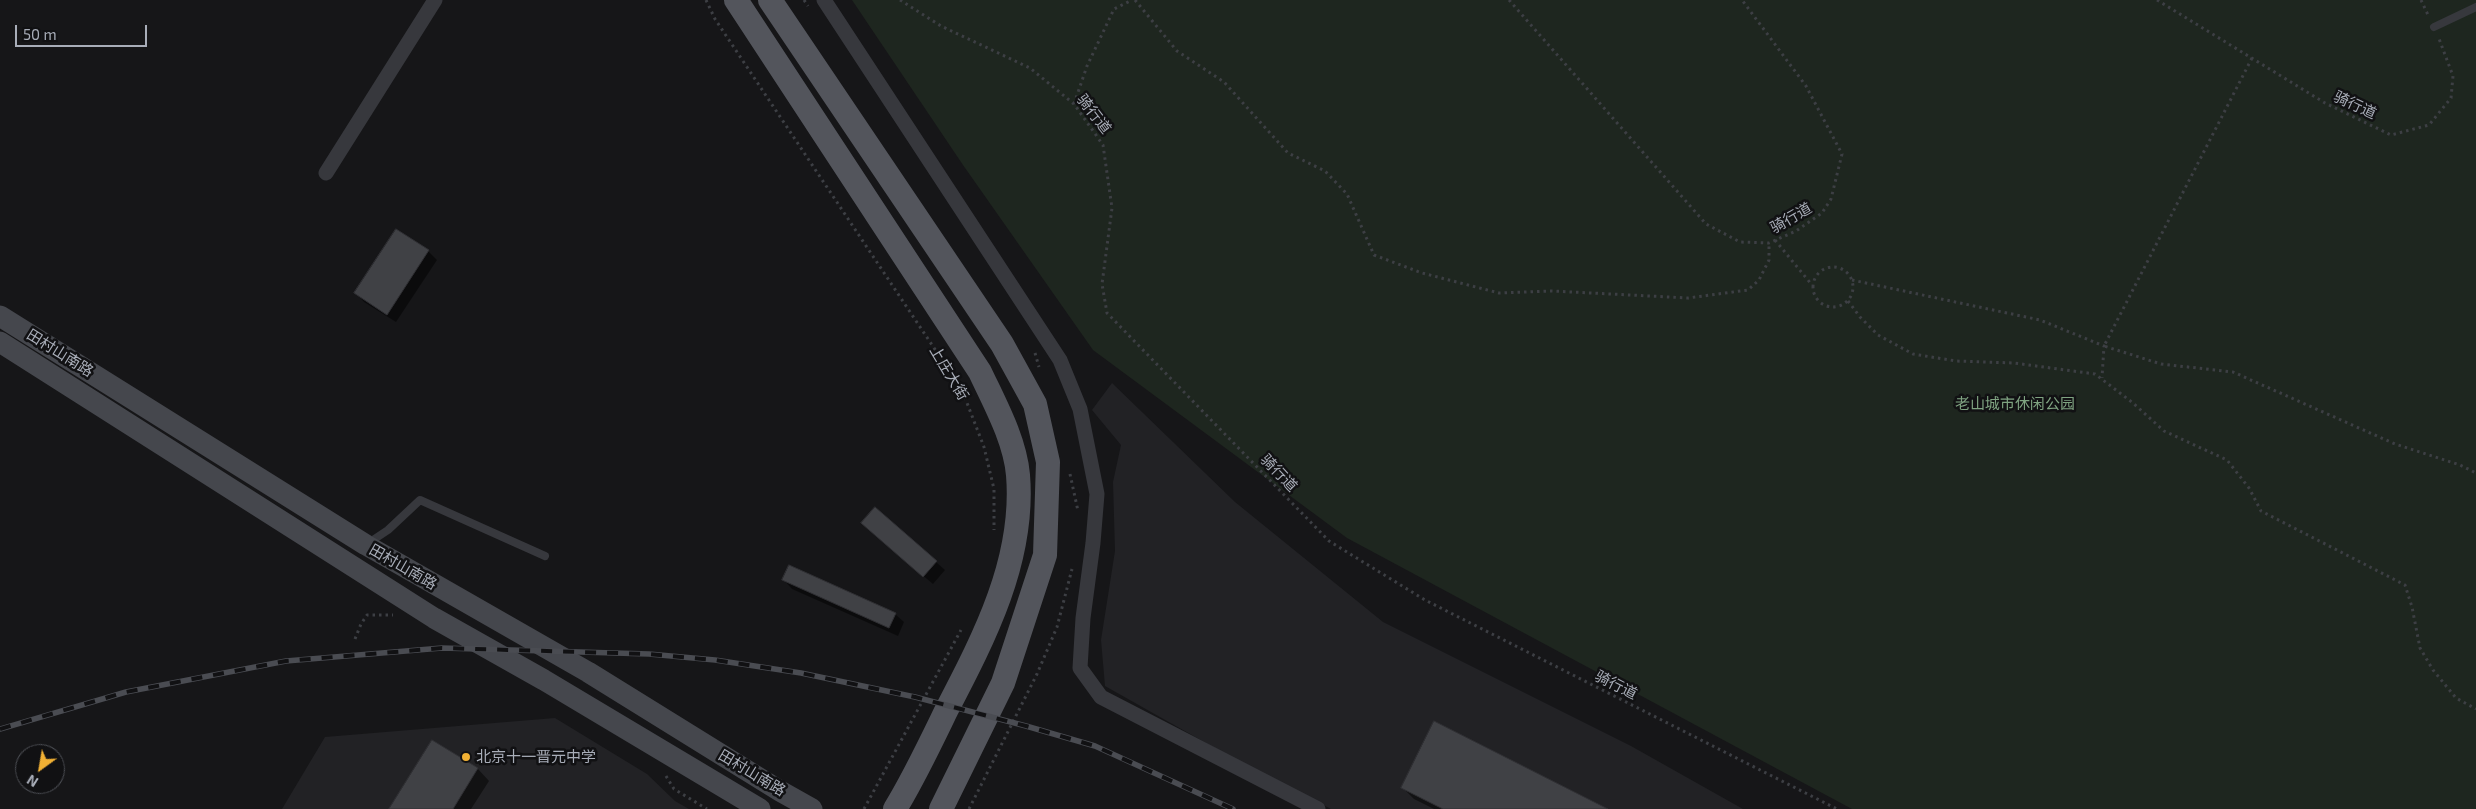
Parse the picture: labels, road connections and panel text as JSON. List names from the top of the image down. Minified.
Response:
{"streets":{"main road":["田村山南路","上庄大街"],"path":["骑行道"]},"parks":["老山城市休闲公园"],"places":["北京十一晋元中学"],"scale_bar":"50 m","north":"bottom left"}
